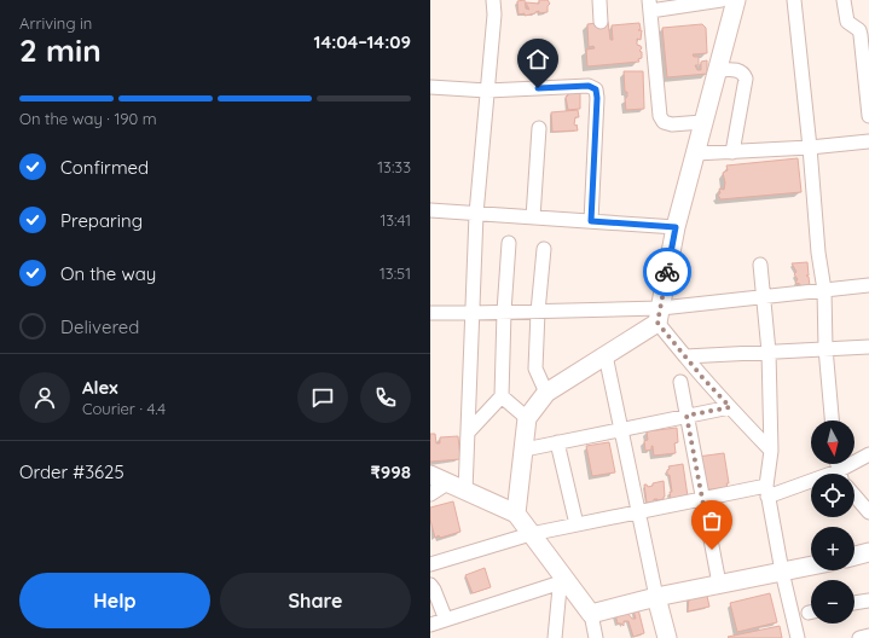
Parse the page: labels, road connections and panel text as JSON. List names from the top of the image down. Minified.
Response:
{"north":"bottom","page":{"heading":["2 min","Arriving in","14:04–14:09"],"panel":["Alex","Courier · 4.4","Order #3625","₹998"],"bar":"On the way · 190 m","list":[["Confirmed","13:33"],["Preparing","13:41"],["On the way","13:51"],"Delivered"],"map_buttons":["+","−"],"buttons":["Help","Share"]}}
